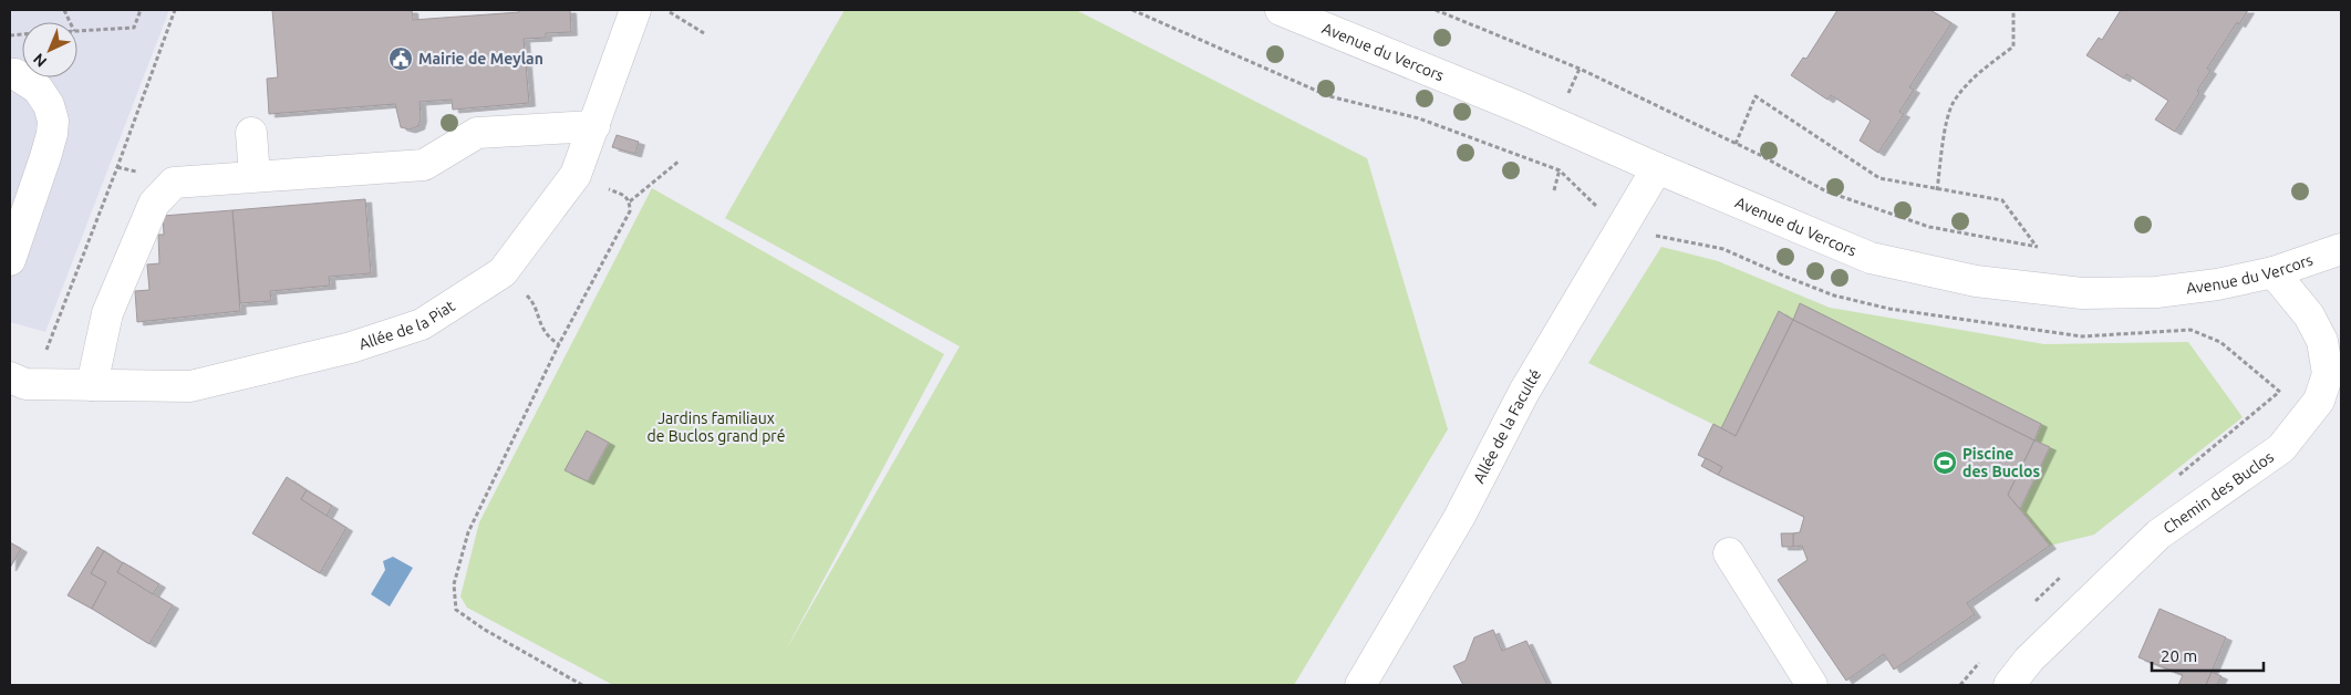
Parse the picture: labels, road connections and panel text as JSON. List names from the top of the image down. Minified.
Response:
{"streets":{"street":["Avenue du Vercors","Allée de la Piat","Allée de la Faculté","Chemin des Buclos"]},"crossings":[["Avenue du Vercors","Allée de la Faculté"],["Avenue du Vercors","Chemin des Buclos"]],"parks":["Jardins familiaux de Buclos grand pré"],"places":{"public building":["Mairie de Meylan"],"sports":["Piscine des Buclos"]},"scale_bar":"20 m","north":"bottom left"}
